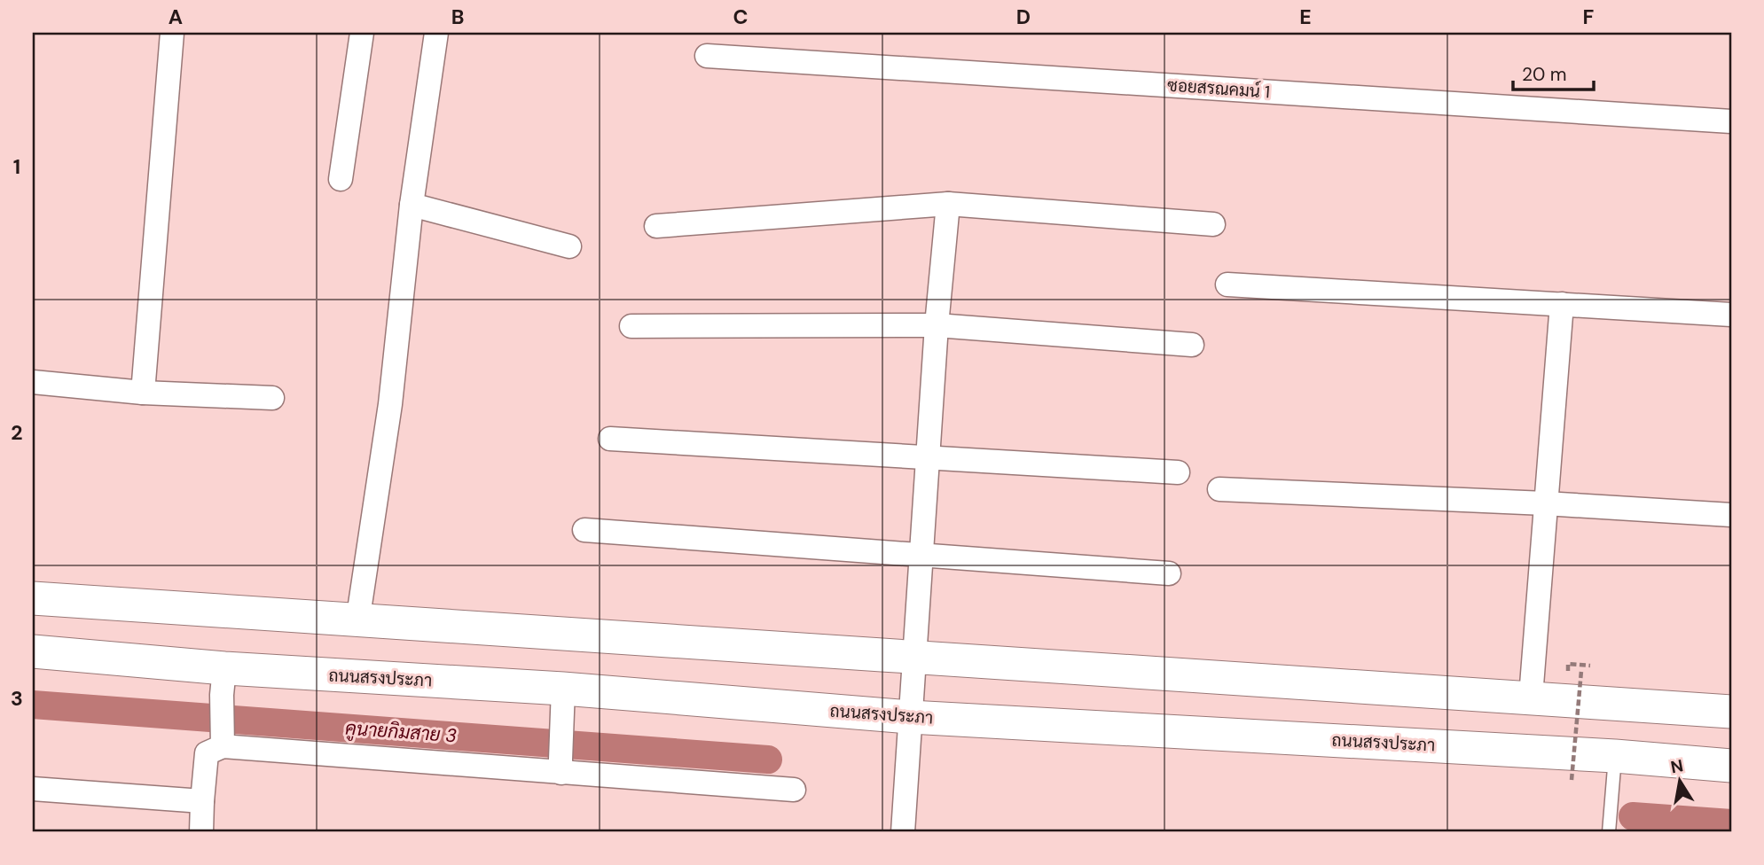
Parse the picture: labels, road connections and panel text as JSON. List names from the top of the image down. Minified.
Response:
{"streets":{"main road":["ถนนสรงประภา"],"street":["ซอยสรณคมน์ 1"]},"water":["คูนายกิมสาย 3"],"scale_bar":"20 m","north":"top","grid":{"columns":["A","B","C","D","E","F"],"rows":["1","2","3"]}}
